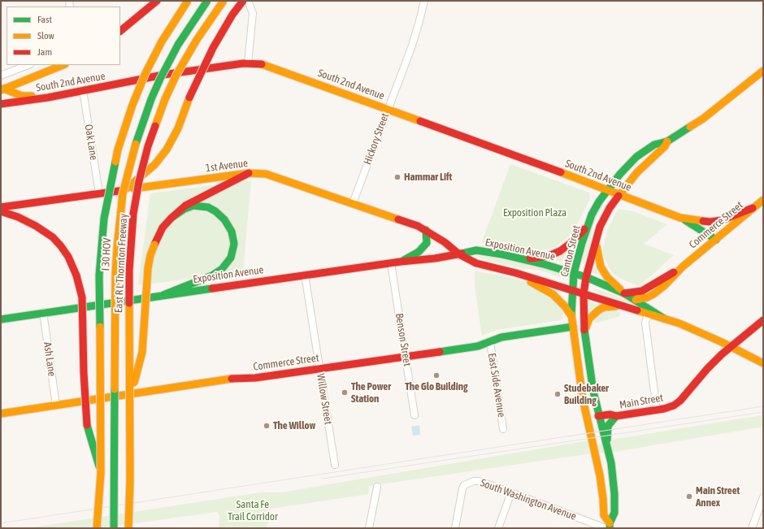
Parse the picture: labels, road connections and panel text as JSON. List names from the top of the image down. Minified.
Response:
{"streets":{"main road":["South 2nd Avenue","1st Avenue","Commerce Street","Exposition Avenue","Canton Street","I 30 HOV","East R L Thornton Freeway","Main Street"],"street":["Hickory Street","Oak Lane","Benson Street","Ash Lane","East Side Avenue","Willow Street","South Washington Avenue"]},"crossings":[["South 2nd Avenue","Hickory Street"],["South 2nd Avenue","Oak Lane"],["South 2nd Avenue","Commerce Street"],["South 2nd Avenue","Canton Street"],["Hickory Street","1st Avenue"],["Oak Lane","1st Avenue"],["1st Avenue","Exposition Avenue"],["Commerce Street","Exposition Avenue"],["Commerce Street","Canton Street"],["Commerce Street","Benson Street"],["Commerce Street","Ash Lane"],["Commerce Street","East Side Avenue"],["Commerce Street","Willow Street"],["Exposition Avenue","Canton Street"],["Exposition Avenue","Benson Street"],["Exposition Avenue","Ash Lane"],["Exposition Avenue","Willow Street"],["Exposition Avenue","Main Street"],["Canton Street","Main Street"],["Canton Street","South Washington Avenue"]],"parks":["Exposition Plaza","Santa Fe Trail Corridor"],"places":["Hammar Lift","The Glo Building","The Power Station","Studebaker Building","The Willow","Main Street Annex"],"legend":["Fast","Slow","Jam"]}
